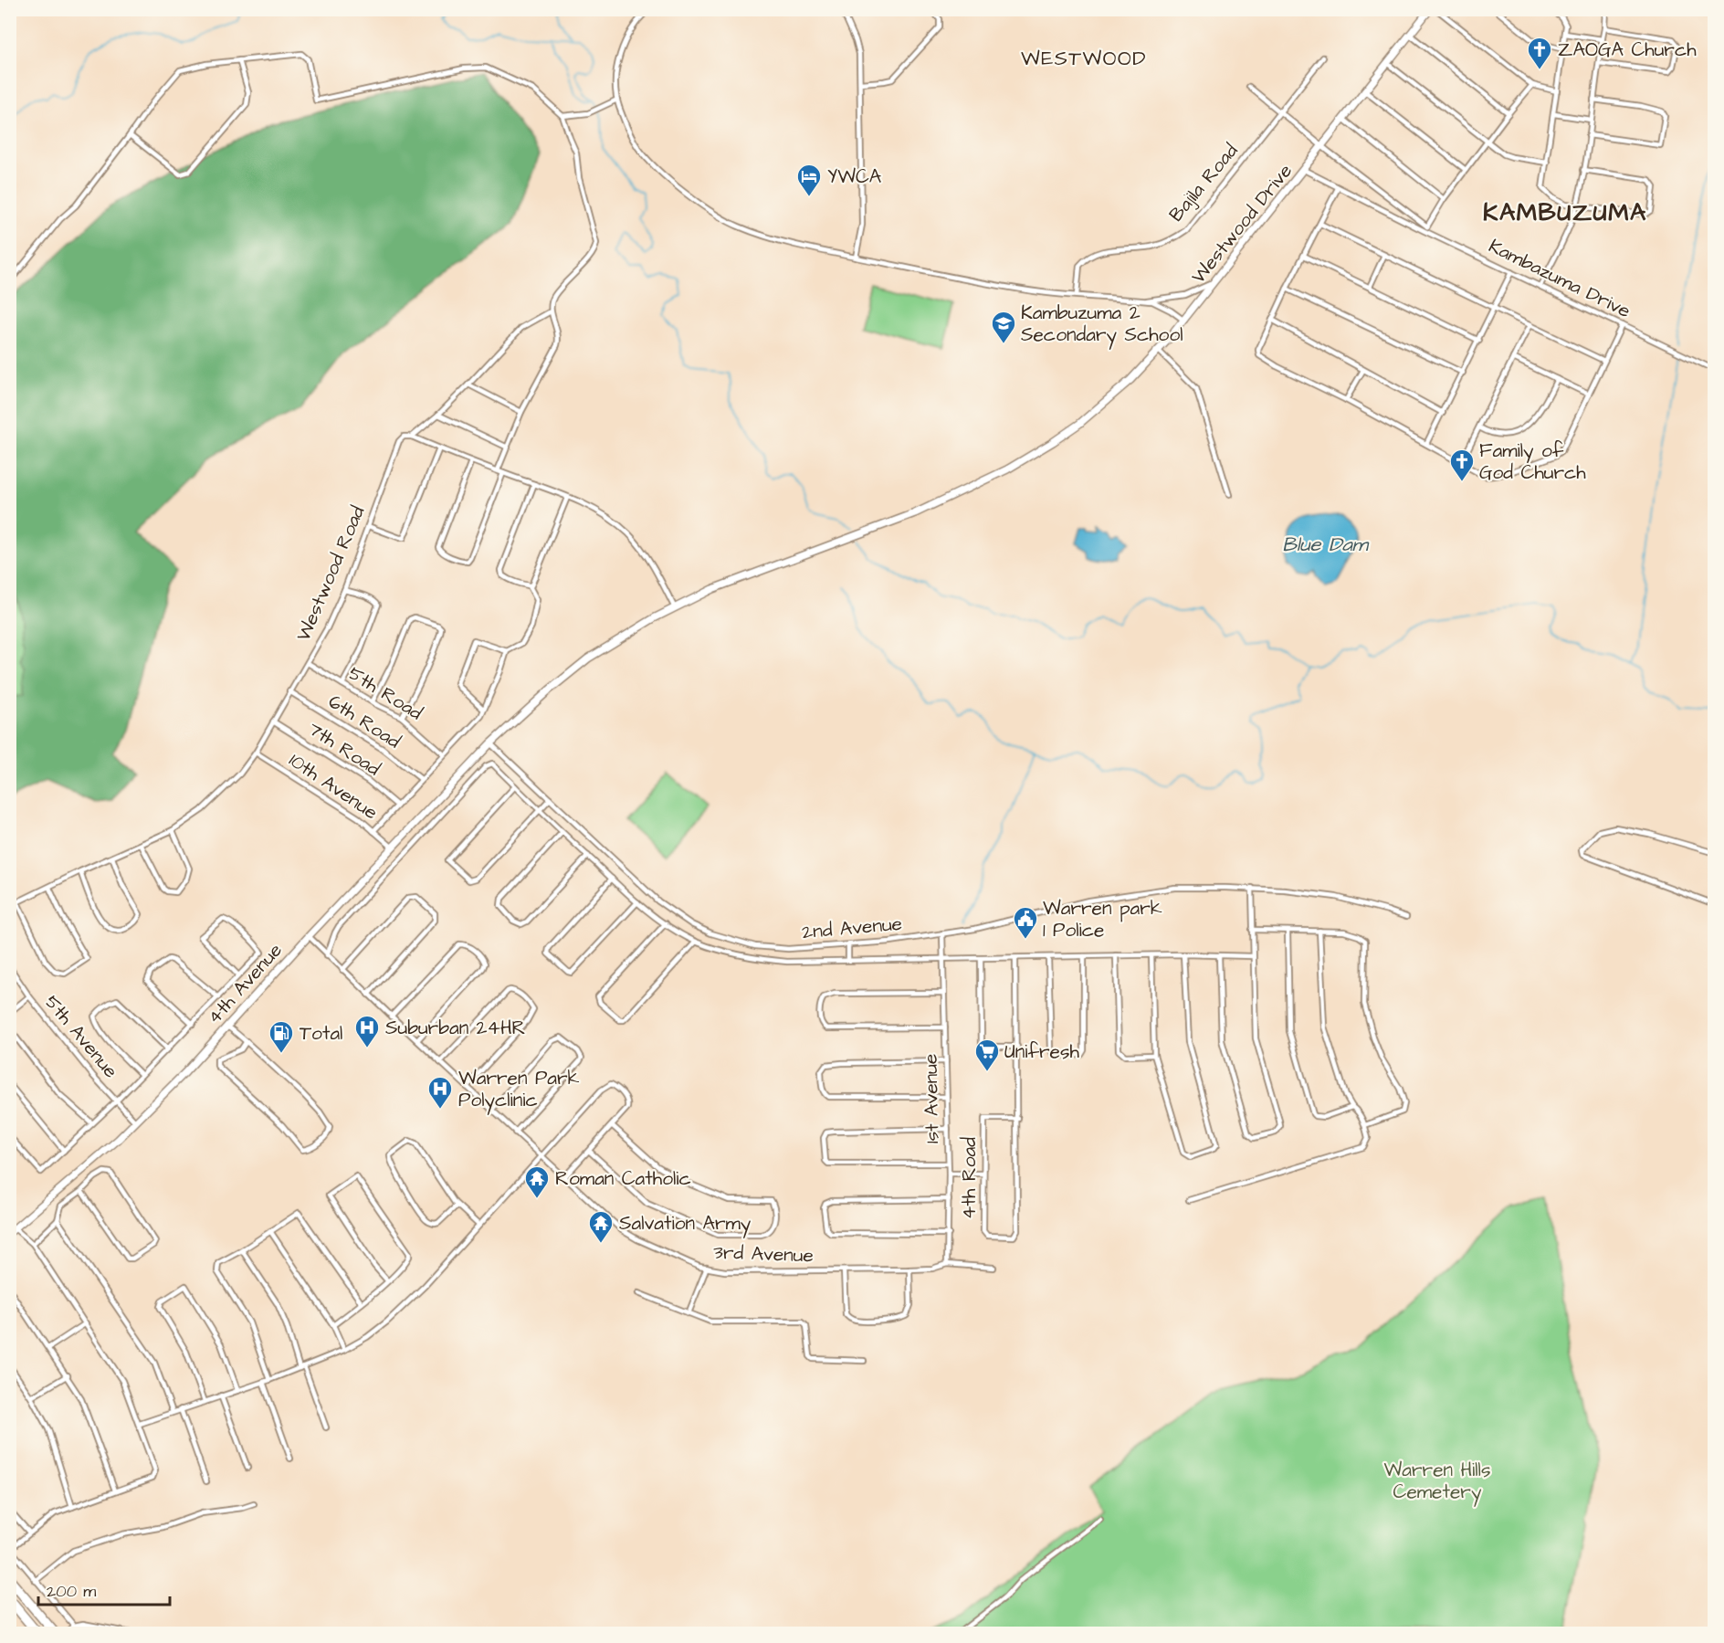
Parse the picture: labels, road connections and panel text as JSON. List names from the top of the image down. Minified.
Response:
{"streets":{"street":["Bajila Road","Westwood Drive","Kambazuma Drive","Westwood Road","5th Road","6th Road","7th Road","10th Avenue","2nd Avenue","4th Avenue","5th Avenue","1st Avenue","4th Road","3rd Avenue"]},"crossings":[["Westwood Drive","Kambazuma Drive"],["Westwood Drive","4th Avenue"],["Westwood Road","5th Road"],["Westwood Road","6th Road"],["Westwood Road","7th Road"],["Westwood Road","10th Avenue"],["10th Avenue","4th Avenue"],["2nd Avenue","4th Avenue"],["2nd Avenue","1st Avenue"],["4th Avenue","5th Avenue"],["4th Avenue","3rd Avenue"],["1st Avenue","3rd Avenue"]],"districts":["WESTWOOD","KAMBUZUMA"],"water":["Blue Dam"],"parks":["Warren Hills Cemetery"],"places":{"church":["ZAOGA Church","Family of God Church"],"hotel":["YWCA"],"school or university":["Kambuzuma 2 Secondary School"],"public building":["Warren park 1 Police"],"hospital":["Suburban 24HR","Warren Park Polyclinic"],"fuel station":["Total"],"supermarket":["Unifresh"],"temple":["Roman Catholic","Salvation Army"]},"scale_bar":"200 m"}
